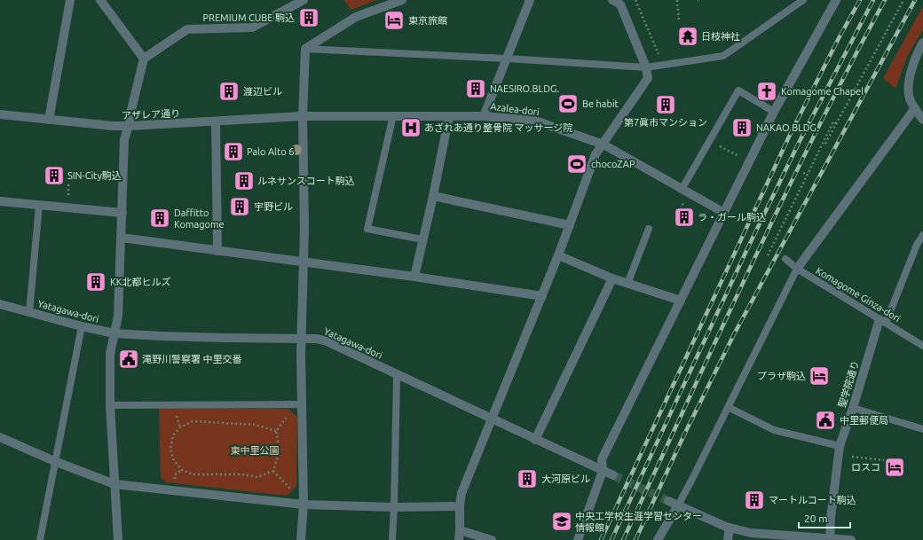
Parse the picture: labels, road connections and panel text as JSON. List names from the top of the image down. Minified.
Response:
{"streets":{"street":["Azalea-dori","アザレア通り","Yatagawa-dori","聖学院通り"],"lane":["Komagome Ginza-dori"]},"crossings":[["Azalea-dori","アザレア通り"],["Komagome Ginza-dori","聖学院通り"]],"parks":["東中里公園"],"places":{"building":["PREMIUM CUBE 駒込","NAESIRO.BLDG.","渡辺ビル","第7眞市マンション","NAKAO BLDG.","Palo Alto 6","SIN-City駒込","ルネサンスコート駒込","宇野ビル","ラ・ガール駒込","Daffitto Komagome","KK北都ヒルズ","大河原ビル","マートルコート駒込"],"hotel":["東京旅館","プラザ駒込","ロスコ"],"temple":["日枝神社"],"church":["Komagome Chapel"],"sports":["Be habit","chocoZAP"],"hospital":["あざれあ通り整骨院 マッサージ院"],"public building":["滝野川警察署 中里交番","中里郵便局"],"school or university":["中央工学校生涯学習センター 情報館"]},"scale_bar":"20 m"}
